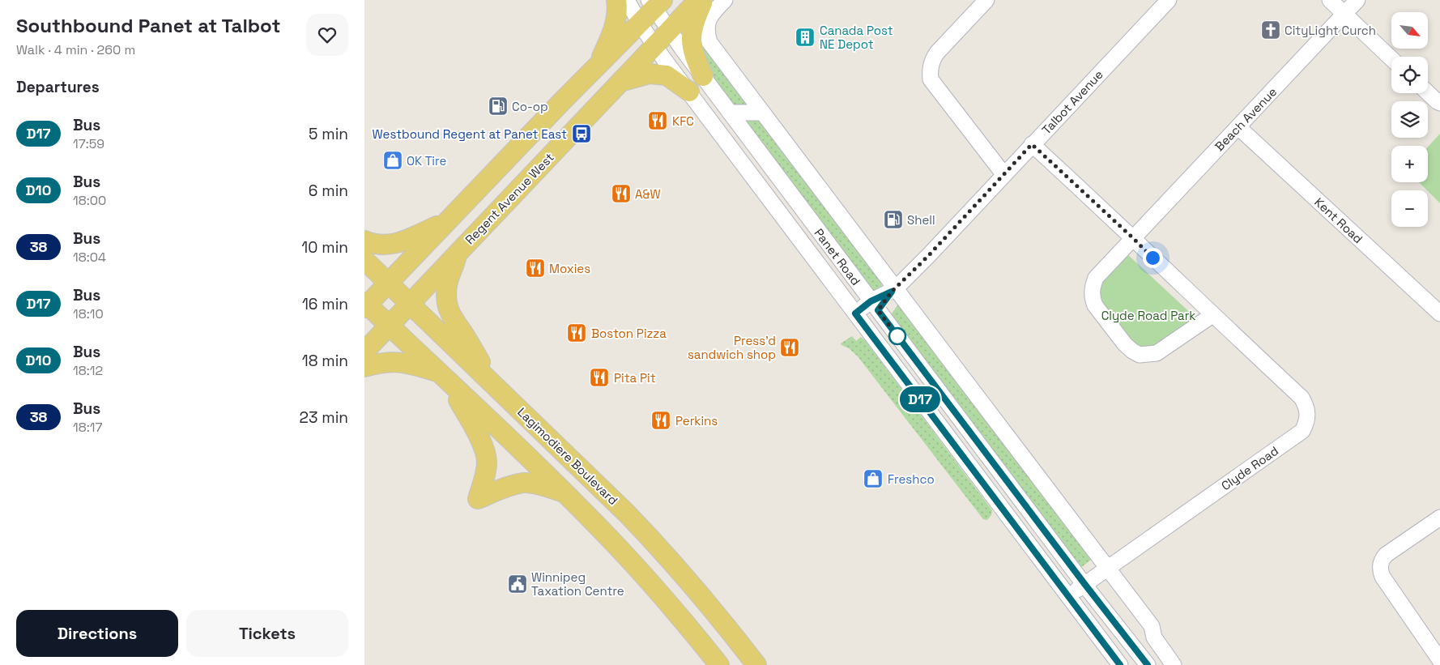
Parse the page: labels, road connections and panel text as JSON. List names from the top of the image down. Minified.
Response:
{"streets":{"main road":["Regent Avenue West","Lagimodiere Boulevard"],"street":["Talbot Avenue","Beach Avenue","Kent Road","Panet Road","Clyde Road"]},"crossings":[["Talbot Avenue","Panet Road"],["Talbot Avenue","Clyde Road"],["Beach Avenue","Kent Road"],["Beach Avenue","Clyde Road"],["Regent Avenue West","Panet Road"],["Regent Avenue West","Lagimodiere Boulevard"],["Panet Road","Clyde Road"]],"parks":["Clyde Road Park"],"places":{"church":["CityLight Curch"],"building":["Canada Post NE Depot"],"fuel station":["Co-op","Shell"],"restaurant":["KFC","A&W","Moxies","Boston Pizza","Press’d sandwich shop","Pita Pit","Perkins"],"bus stop":["Westbound Regent at Panet East"],"shop":["OK Tire","Freshco"],"public building":["Winnipeg Taxation Centre"]},"lines":["bus line D17"],"north":"bottom right","page":{"heading":[["Southbound Panet at Talbot","Walk · 4 min · 260 m"],"Departures"],"on_map":"D17","map_buttons":["+","−"],"list":[{"mark":"D17","name":"Bus","note":"17:59","value":"5 min"},{"mark":"D10","name":"Bus","note":"18:00","value":"6 min"},{"mark":"38","name":"Bus","note":"18:04","value":"10 min"},{"mark":"D17","name":"Bus","note":"18:10","value":"16 min"},{"mark":"D10","name":"Bus","note":"18:12","value":"18 min"},{"mark":"38","name":"Bus","note":"18:17","value":"23 min"}],"buttons":["Directions","Tickets"]}}
